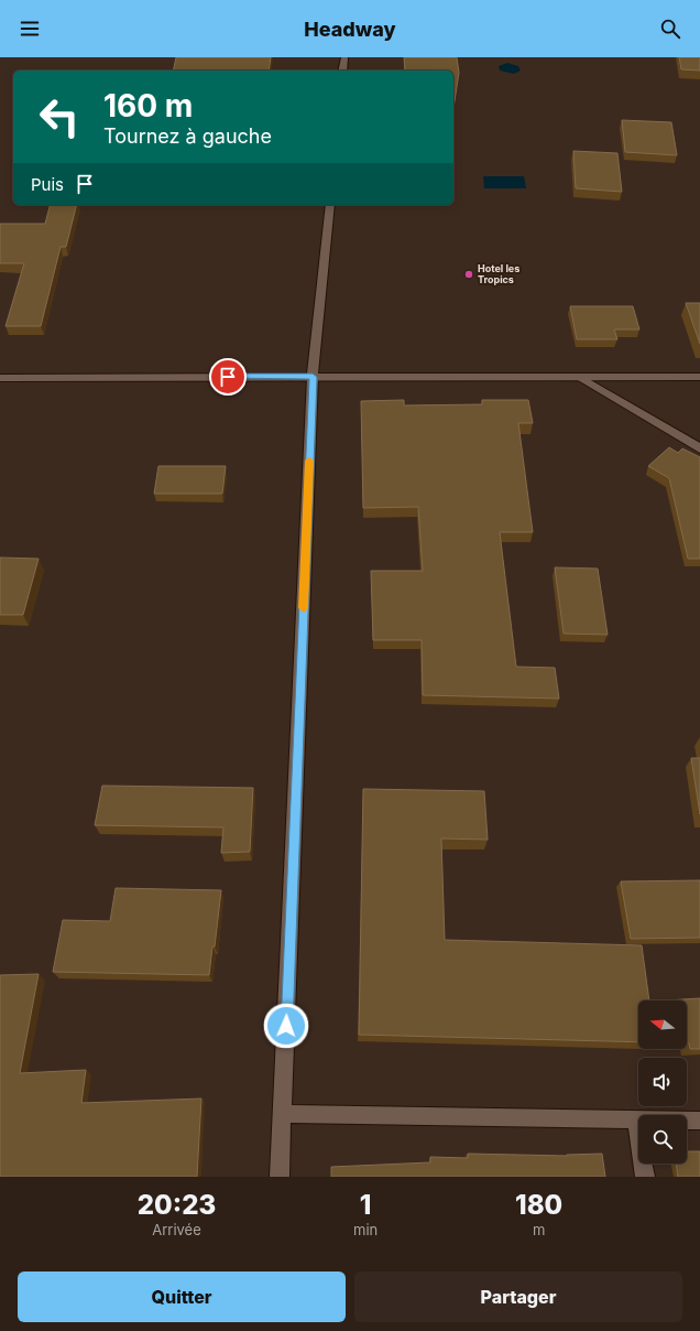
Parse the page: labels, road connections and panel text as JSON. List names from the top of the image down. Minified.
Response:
{"places":["Hotel les Tropics"],"north":"left","page":{"header":"Headway","turn":["160 m","Tournez à gauche"],"then":"Puis","eta":["20:23","Arrivée","1","min","180","m"],"buttons":["Quitter","Partager"]}}
